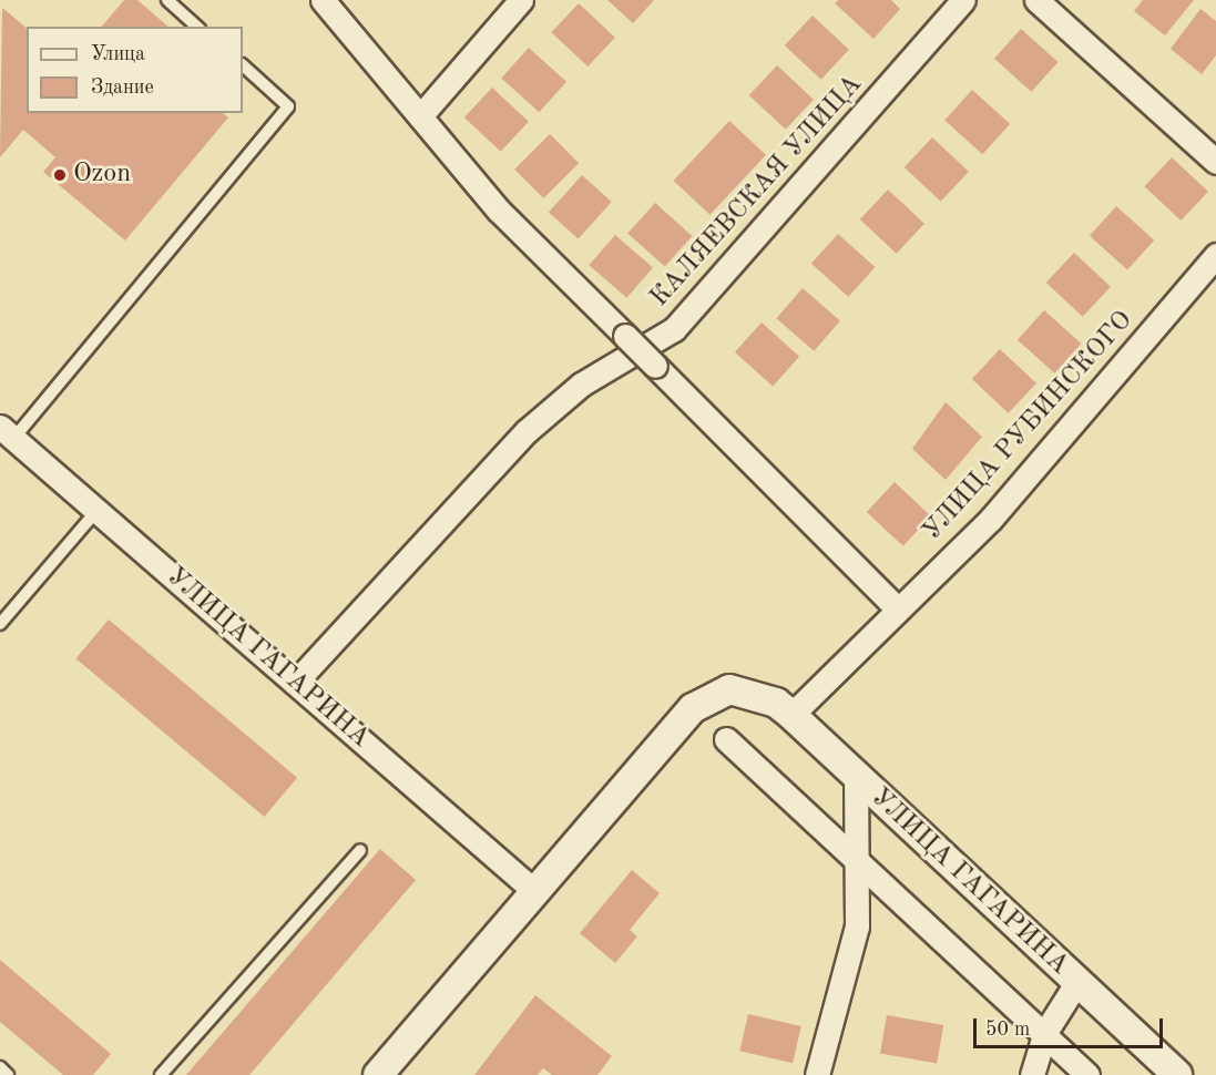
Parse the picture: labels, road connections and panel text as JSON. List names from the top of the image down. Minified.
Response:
{"streets":{"street":["КАЛЯЕВСКАЯ УЛИЦА","УЛИЦА РУБИНСКОГО","УЛИЦА ГАГАРИНА"]},"crossings":[["КАЛЯЕВСКАЯ УЛИЦА","УЛИЦА ГАГАРИНА"],["УЛИЦА РУБИНСКОГО","УЛИЦА ГАГАРИНА"]],"places":["Ozon"],"legend":["Улица","Здание"],"scale_bar":"50 m"}
